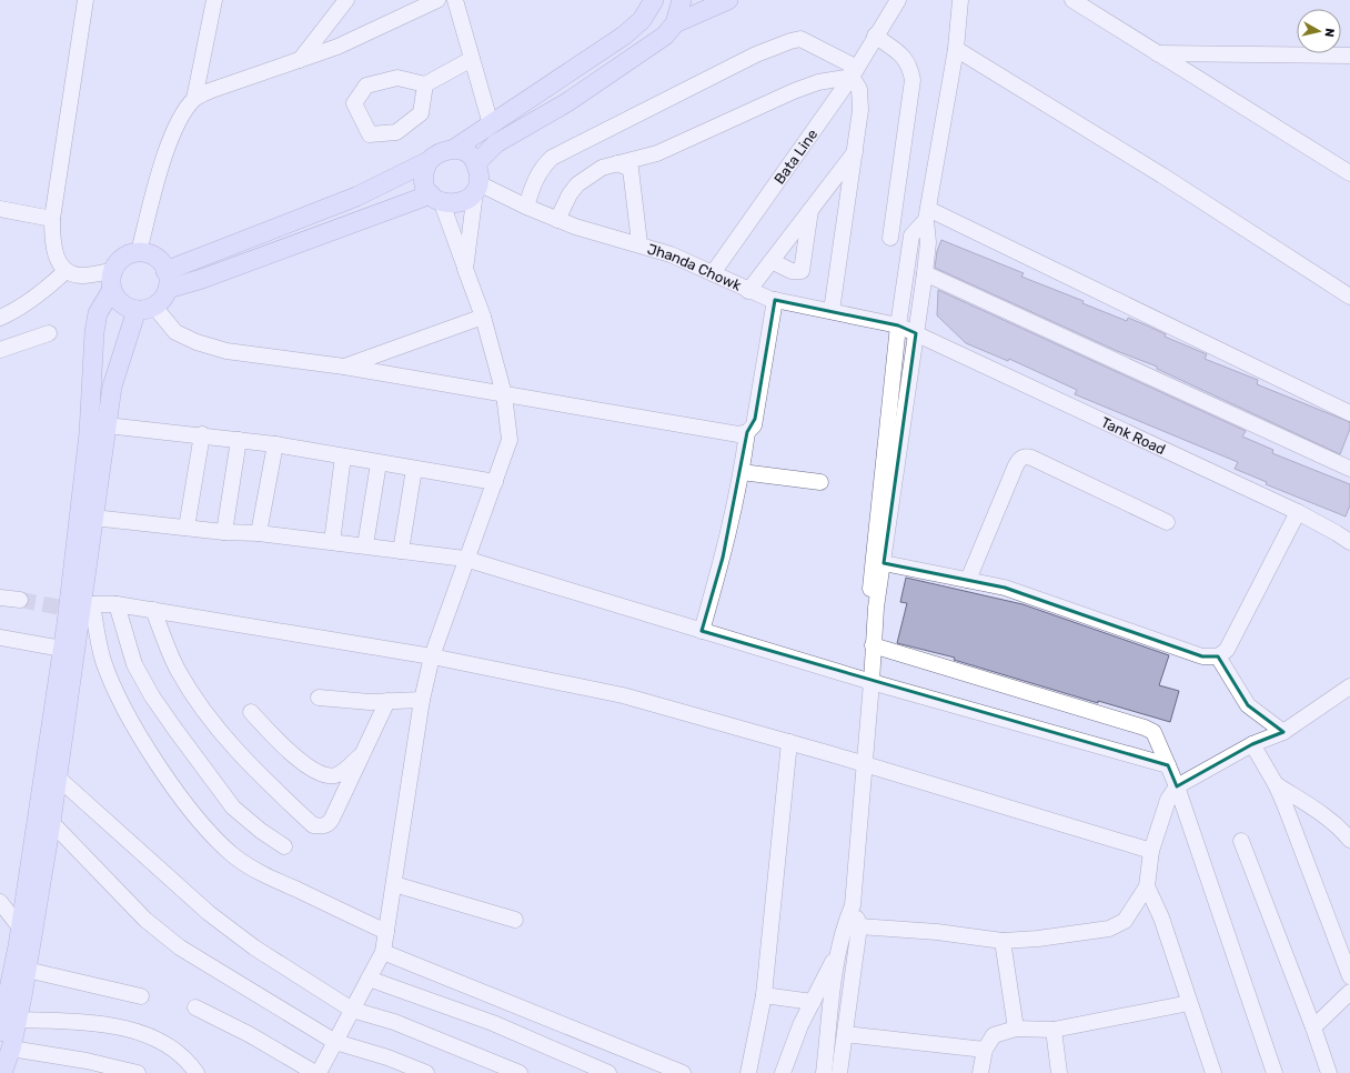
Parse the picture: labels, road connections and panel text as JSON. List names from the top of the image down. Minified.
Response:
{"streets":{"street":["Bata Line","Jhanda Chowk","Tank Road"]},"crossings":[["Bata Line","Jhanda Chowk"],["Jhanda Chowk","Tank Road"]],"north":"right"}
